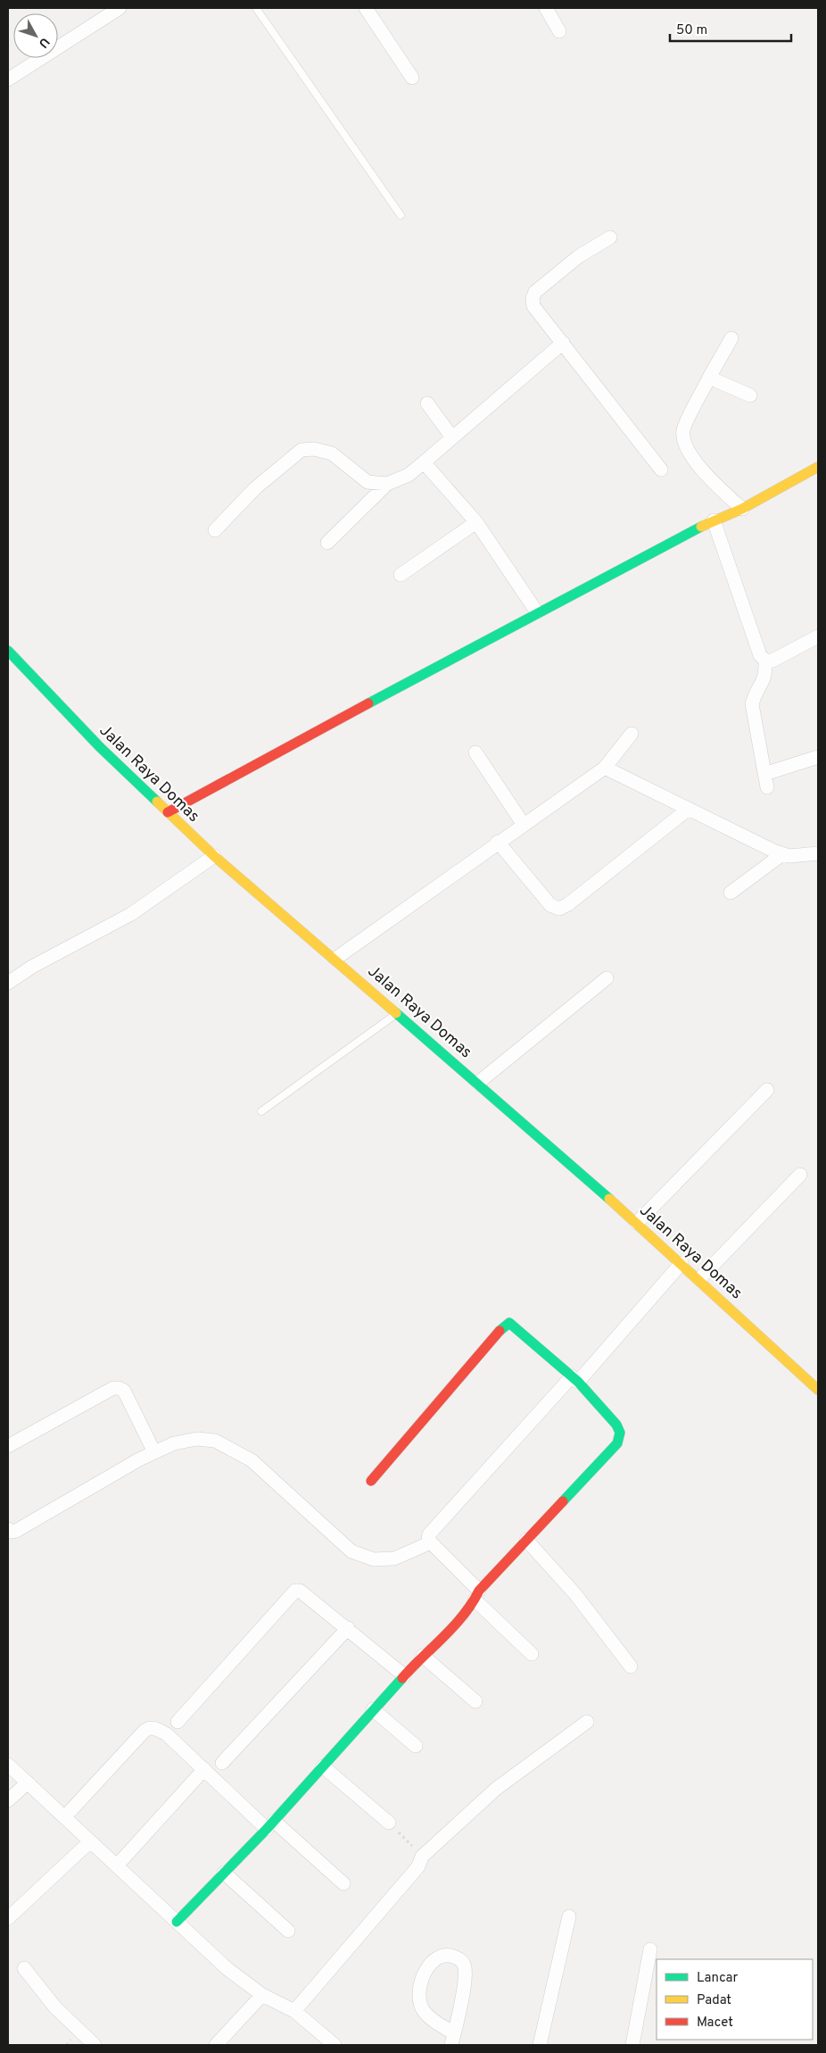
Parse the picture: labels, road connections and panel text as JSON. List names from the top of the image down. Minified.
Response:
{"streets":{"main road":["Jalan Raya Domas"]},"legend":["Lancar","Padat","Macet"],"scale_bar":"50 m","north":"bottom right"}
